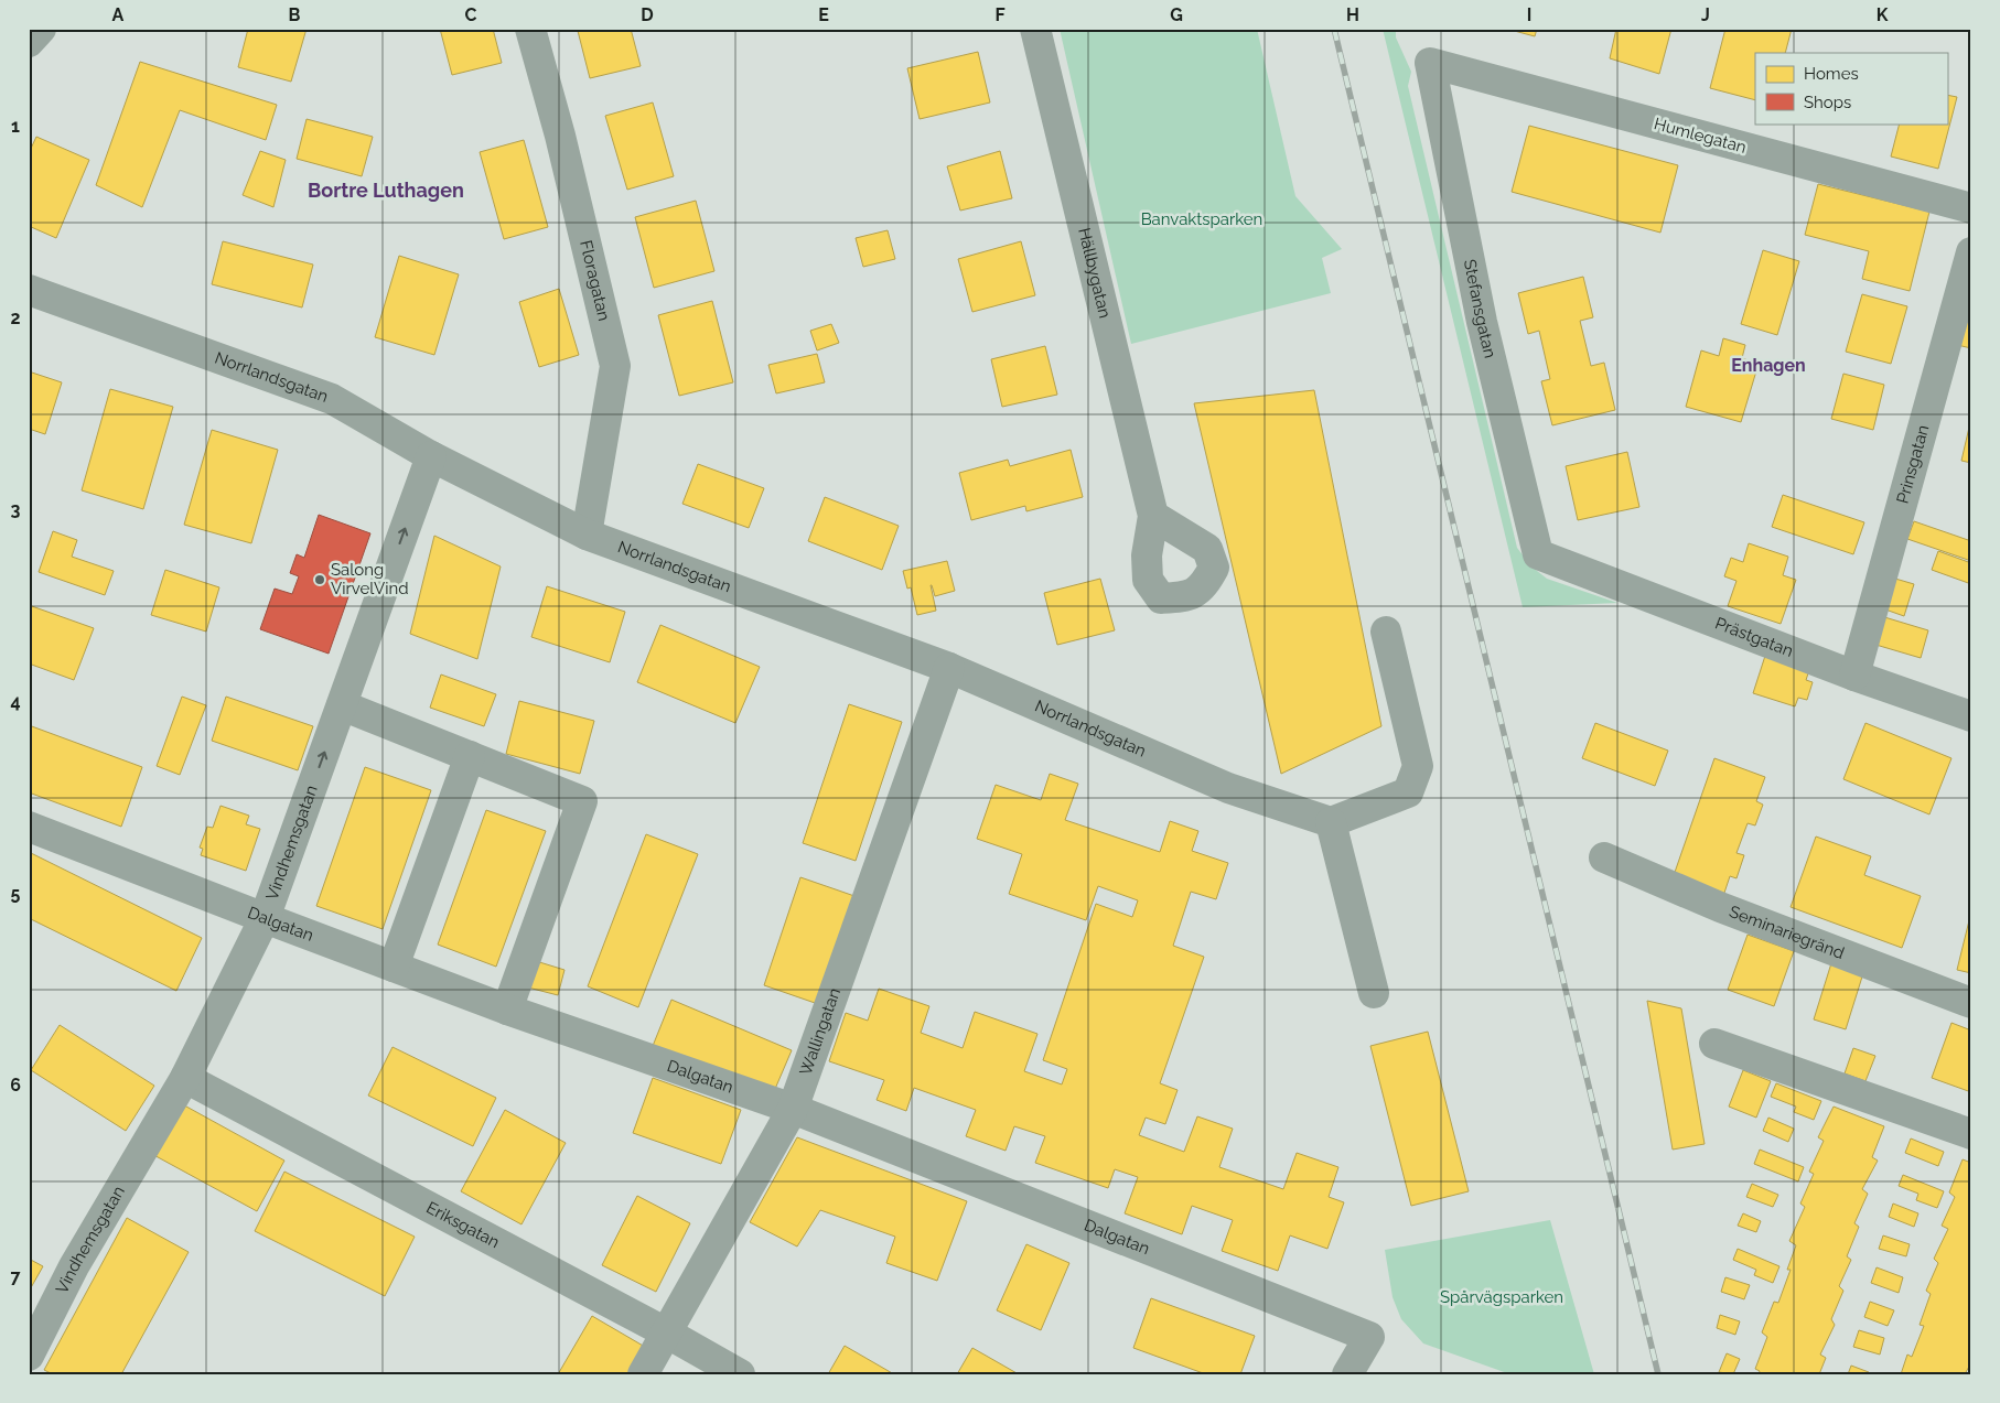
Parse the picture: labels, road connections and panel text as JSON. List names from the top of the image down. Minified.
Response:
{"streets":{"street":["Humlegatan","Hällbygatan","Floragatan","Stefansgatan","Norrlandsgatan","Prinsgatan","Prästgatan","Vindhemsgatan","Dalgatan","Seminariegränd","Wallingatan","Eriksgatan"]},"crossings":[["Humlegatan","Stefansgatan"],["Floragatan","Norrlandsgatan"],["Stefansgatan","Prästgatan"],["Norrlandsgatan","Vindhemsgatan"],["Norrlandsgatan","Wallingatan"],["Prinsgatan","Prästgatan"],["Vindhemsgatan","Dalgatan"],["Vindhemsgatan","Eriksgatan"],["Dalgatan","Wallingatan"],["Wallingatan","Eriksgatan"]],"districts":["Bortre Luthagen","Enhagen"],"parks":["Banvaktsparken","Spårvägsparken"],"places":["Salong VirvelVind"],"legend":["Homes","Shops"],"grid":{"columns":["A","B","C","D","E","F","G","H","I","J","K"],"rows":["1","2","3","4","5","6","7"]}}
